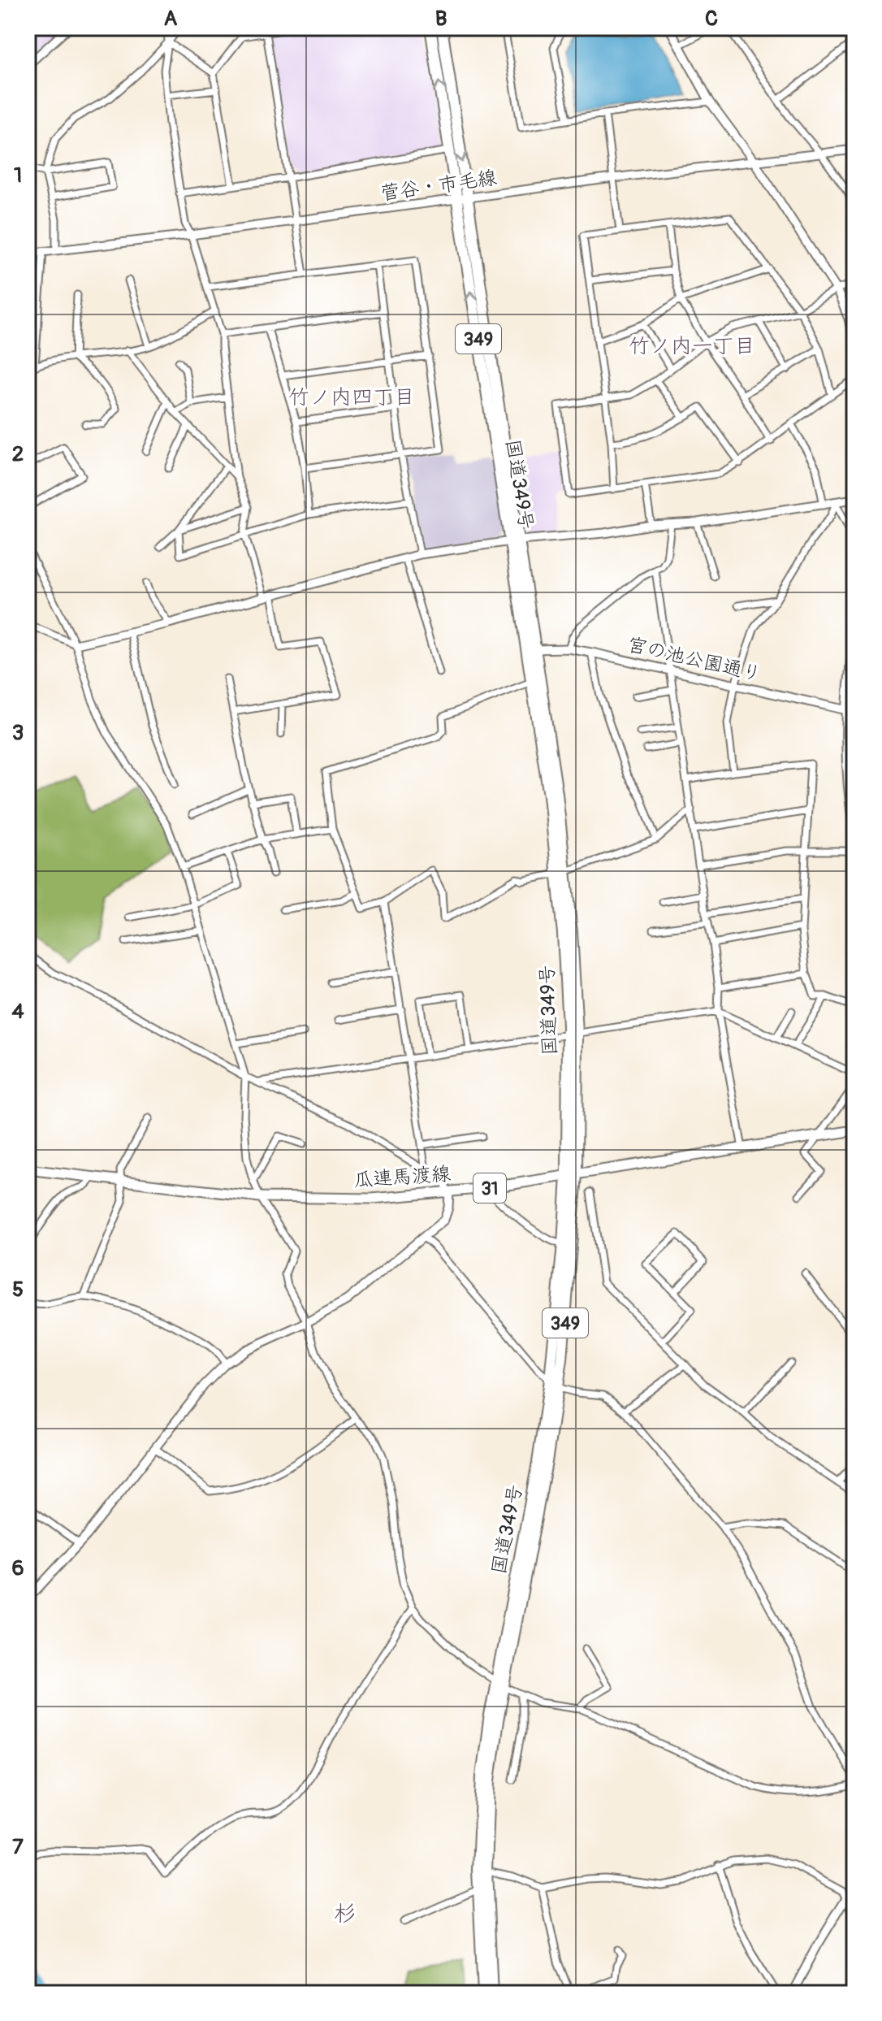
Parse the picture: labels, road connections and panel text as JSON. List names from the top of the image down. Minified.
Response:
{"streets":{"highway":["349","国道349号"],"main road":["瓜連馬渡線","31"],"street":["菅谷・市毛線","宮の池公園通り"]},"crossings":[["菅谷・市毛線","国道349号"],["国道349号","宮の池公園通り"],["国道349号","瓜連馬渡線"]],"districts":["竹ノ内一丁目","竹ノ内四丁目","杉"],"grid":{"columns":["A","B","C"],"rows":["1","2","3","4","5","6","7"]}}
